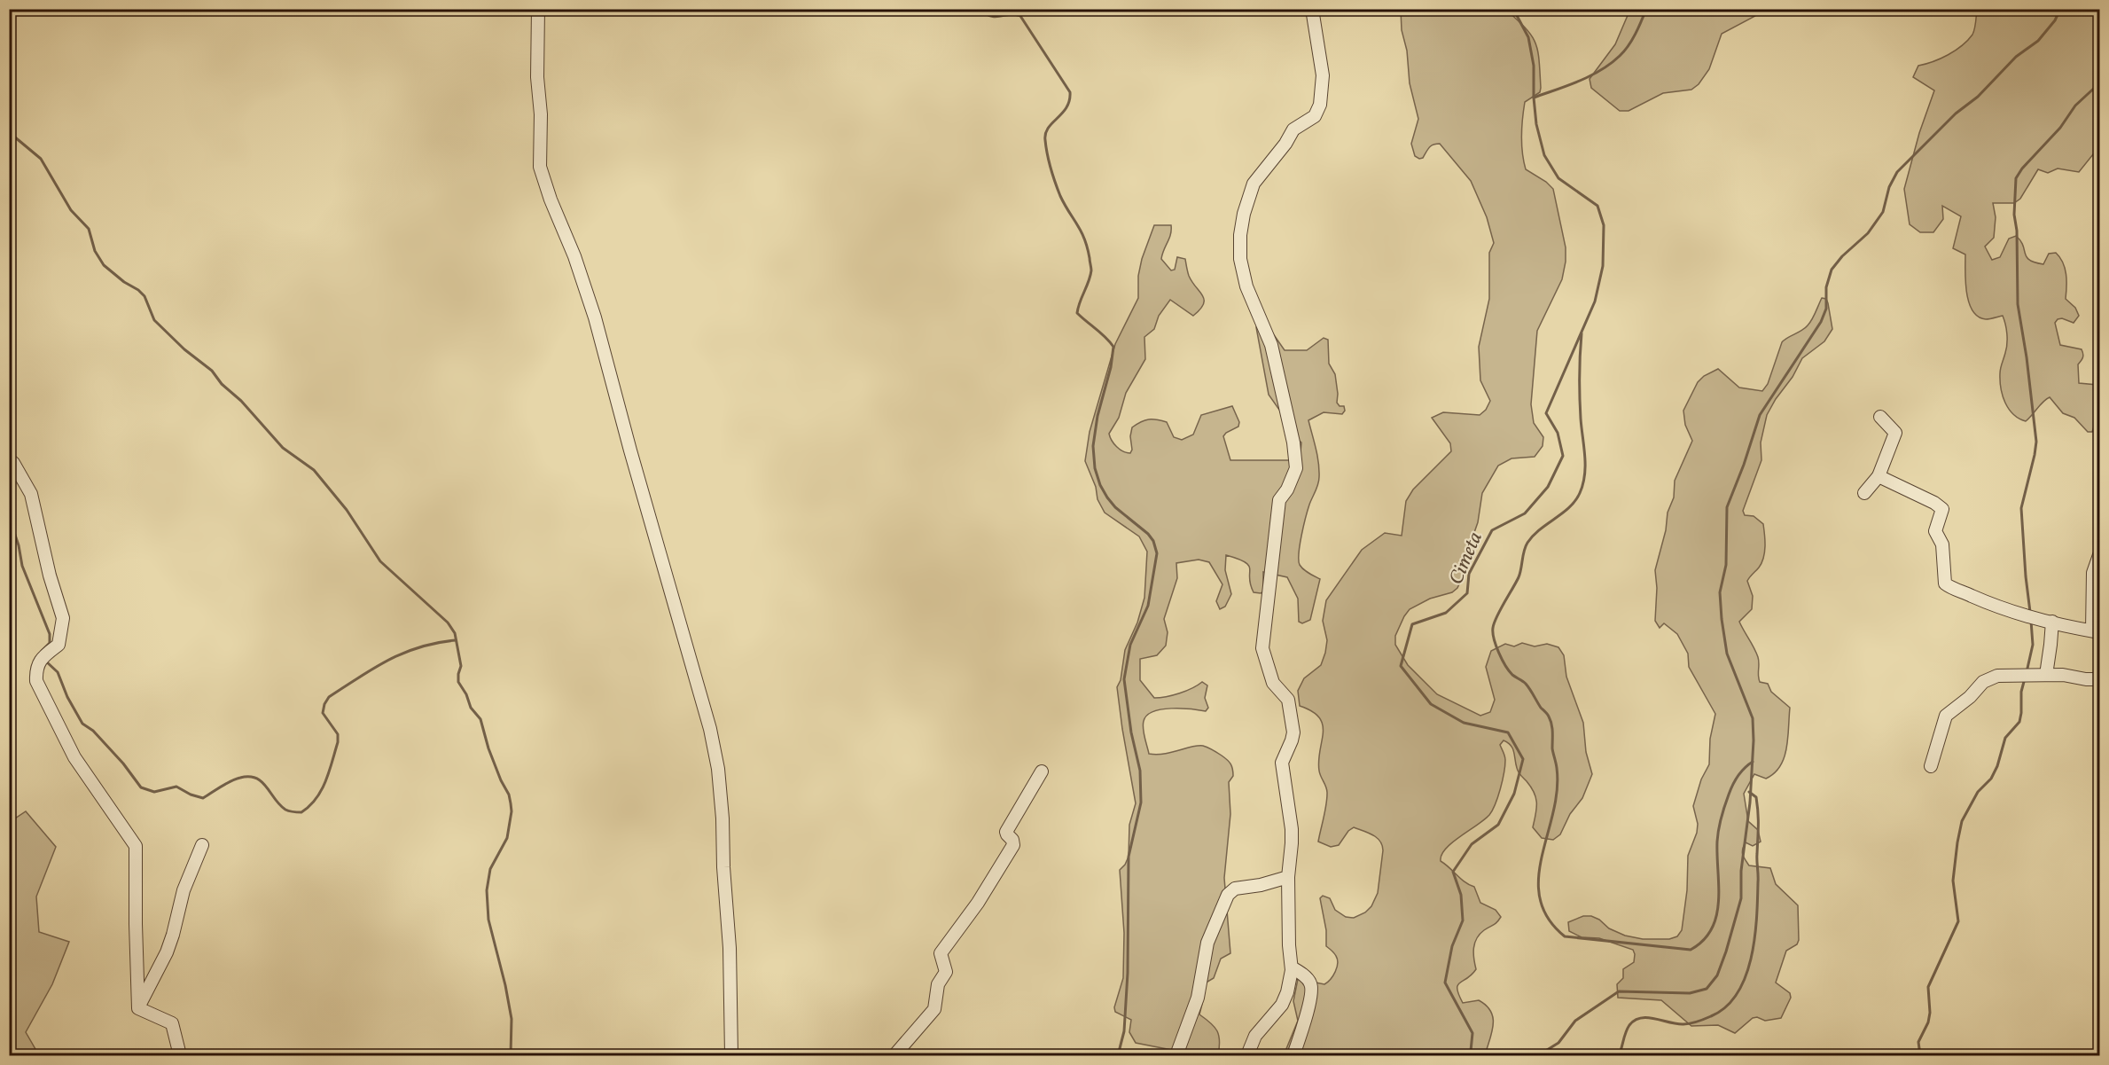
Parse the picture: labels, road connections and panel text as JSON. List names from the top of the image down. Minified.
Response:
{"water":["Cimeta"]}
